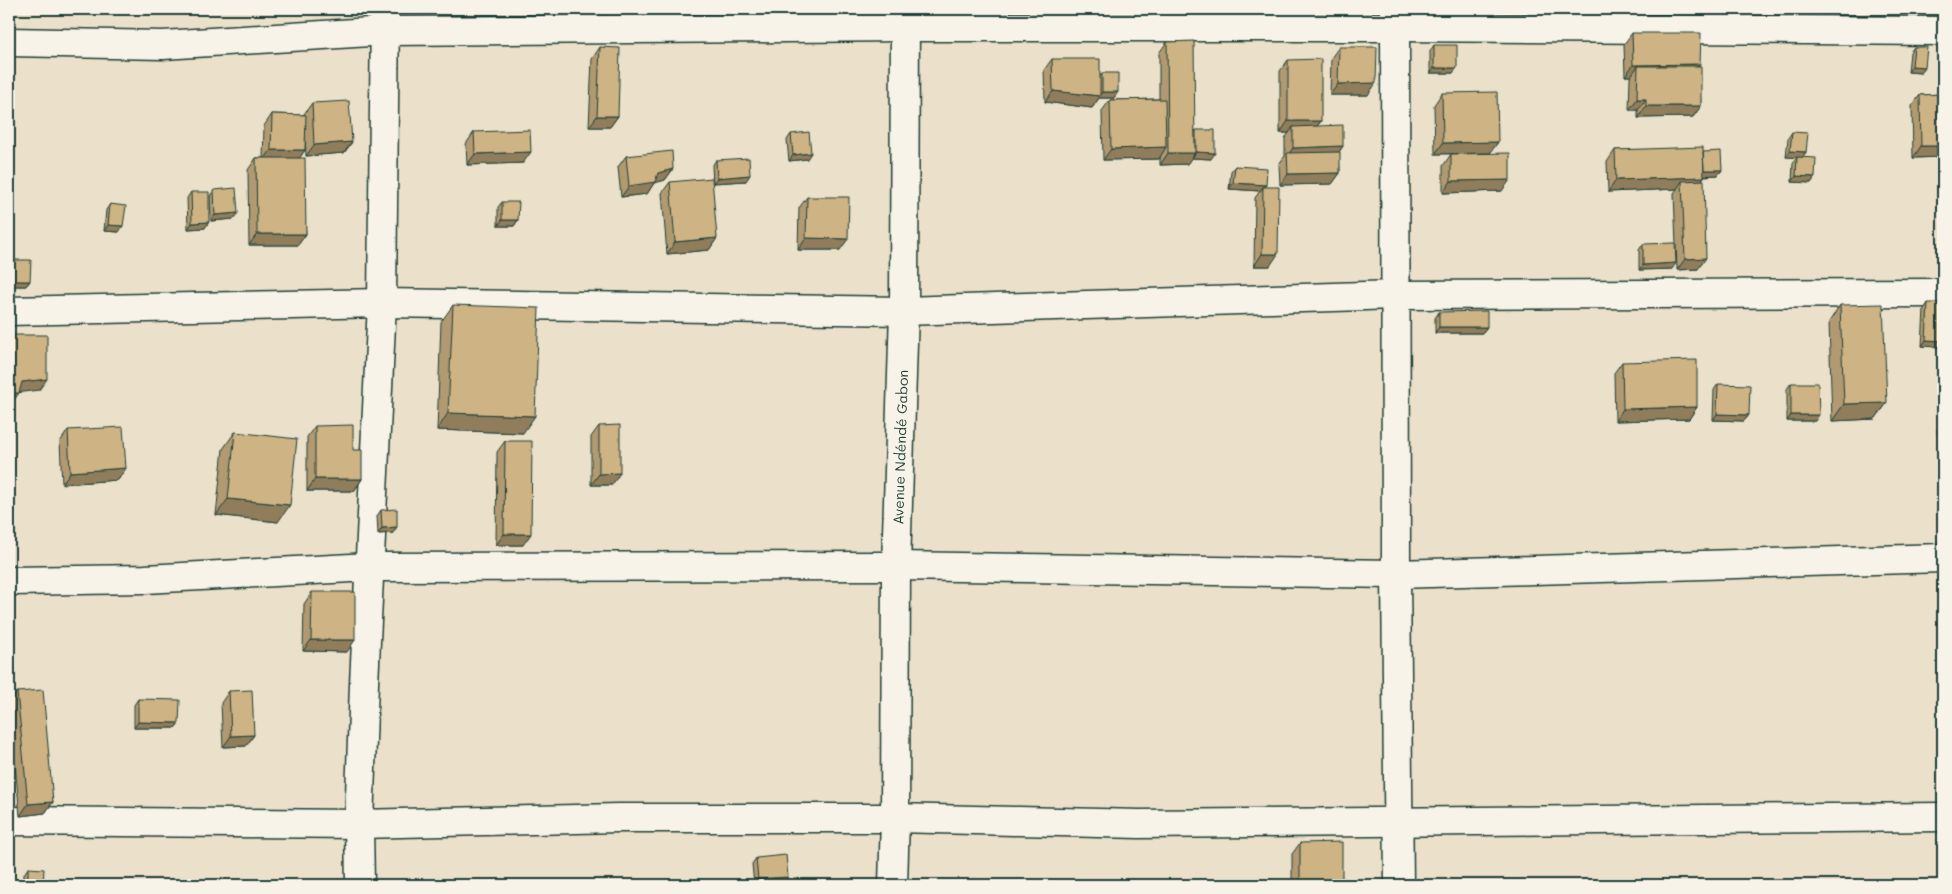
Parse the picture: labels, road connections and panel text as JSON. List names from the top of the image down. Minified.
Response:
{"streets":{"street":["Avenue Ndéndé Gabon"]}}
